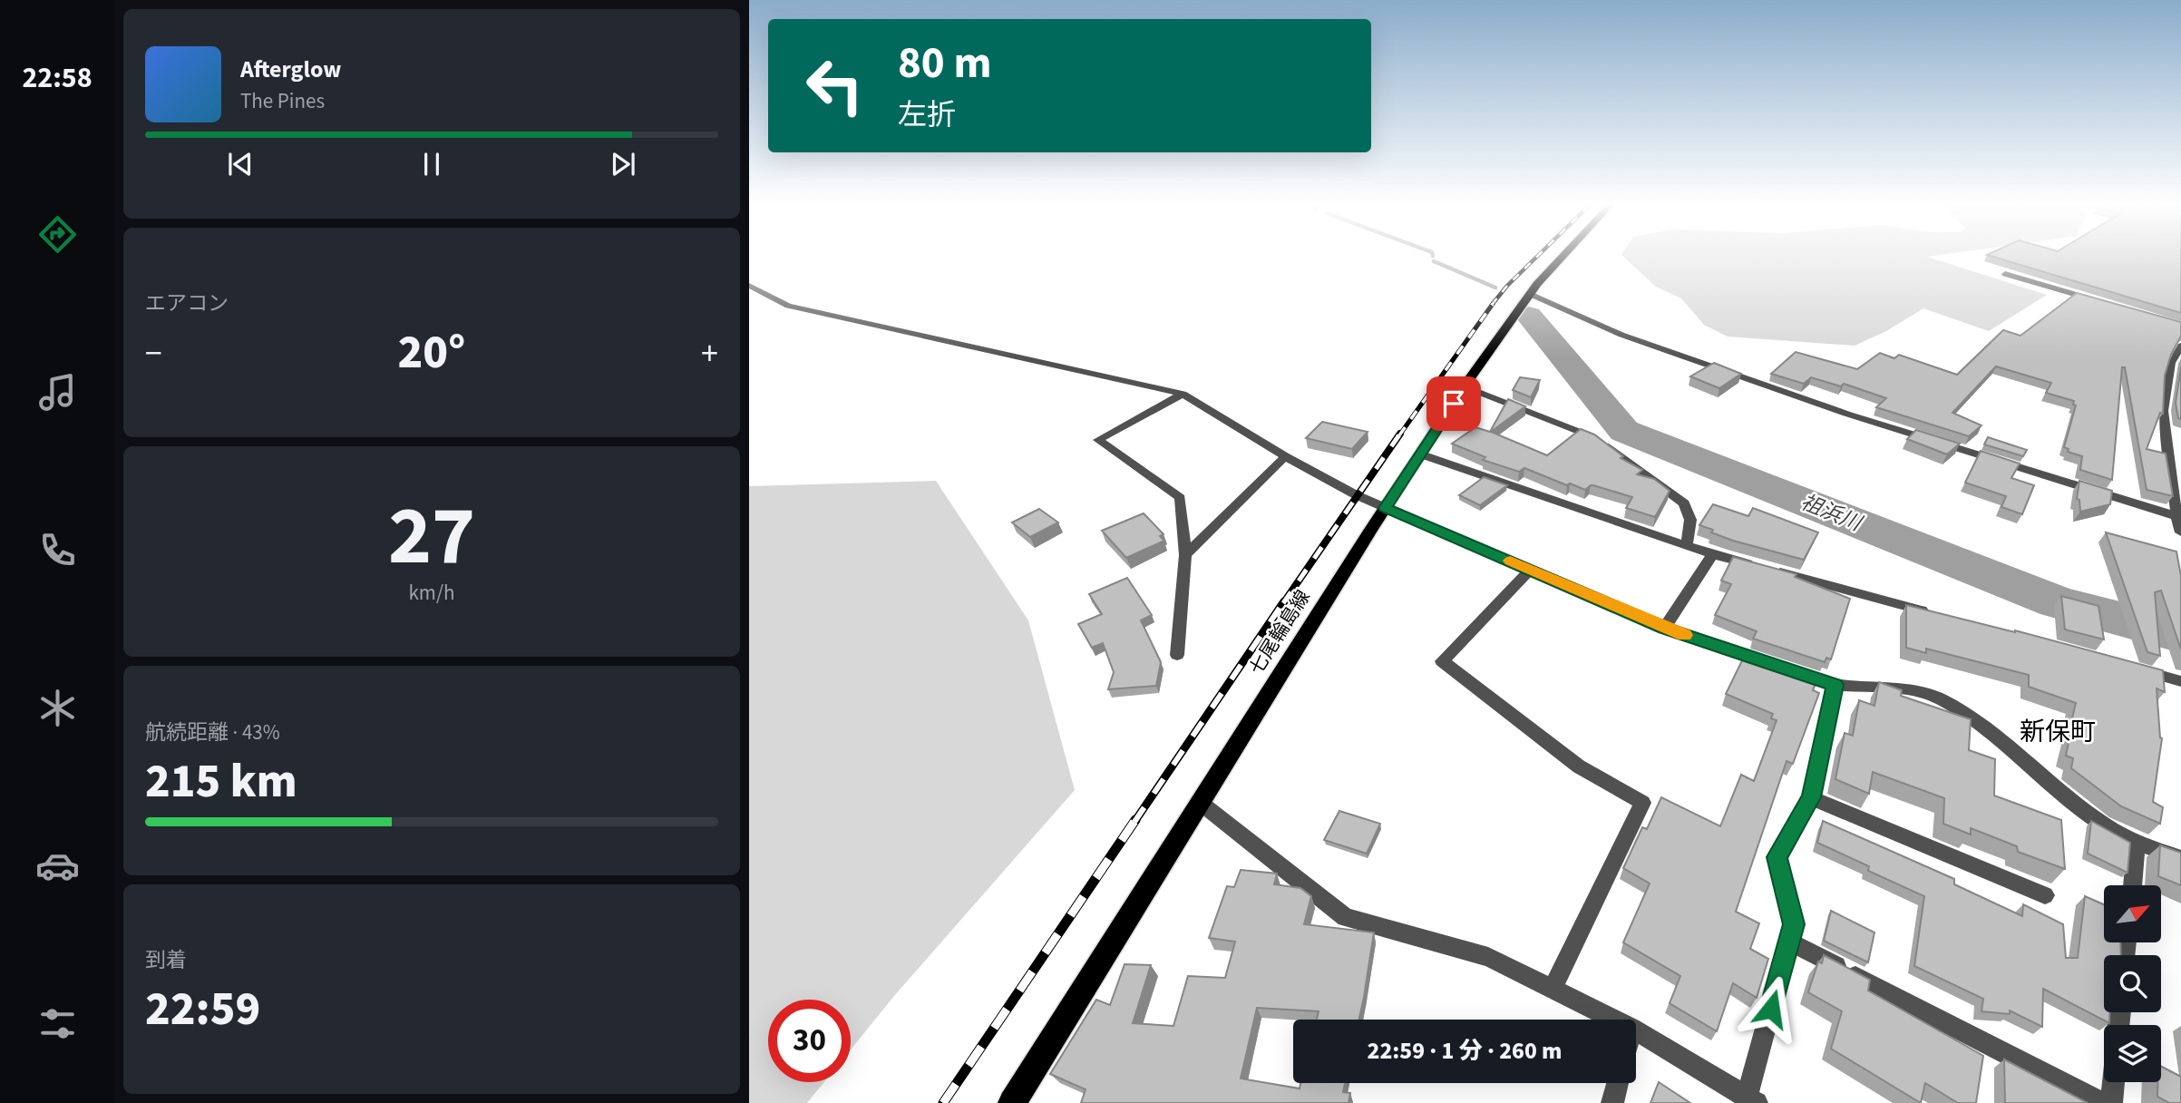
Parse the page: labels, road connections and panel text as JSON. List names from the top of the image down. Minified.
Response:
{"streets":{"main road":["七尾輪島線"]},"districts":["新保町"],"water":["祖浜川"],"north":"top right","page":{"tabs":"22:58","turn":["80 m","左折"],"song":["Afterglow","The Pines"],"tile":["エアコン",["27","km/h"],["航続距離 · 43%","215 km"],["到着","22:59"]],"heat":["−","20°","+"],"limit":"30","trip":"22:59 · 1 分 · 260 m"}}
